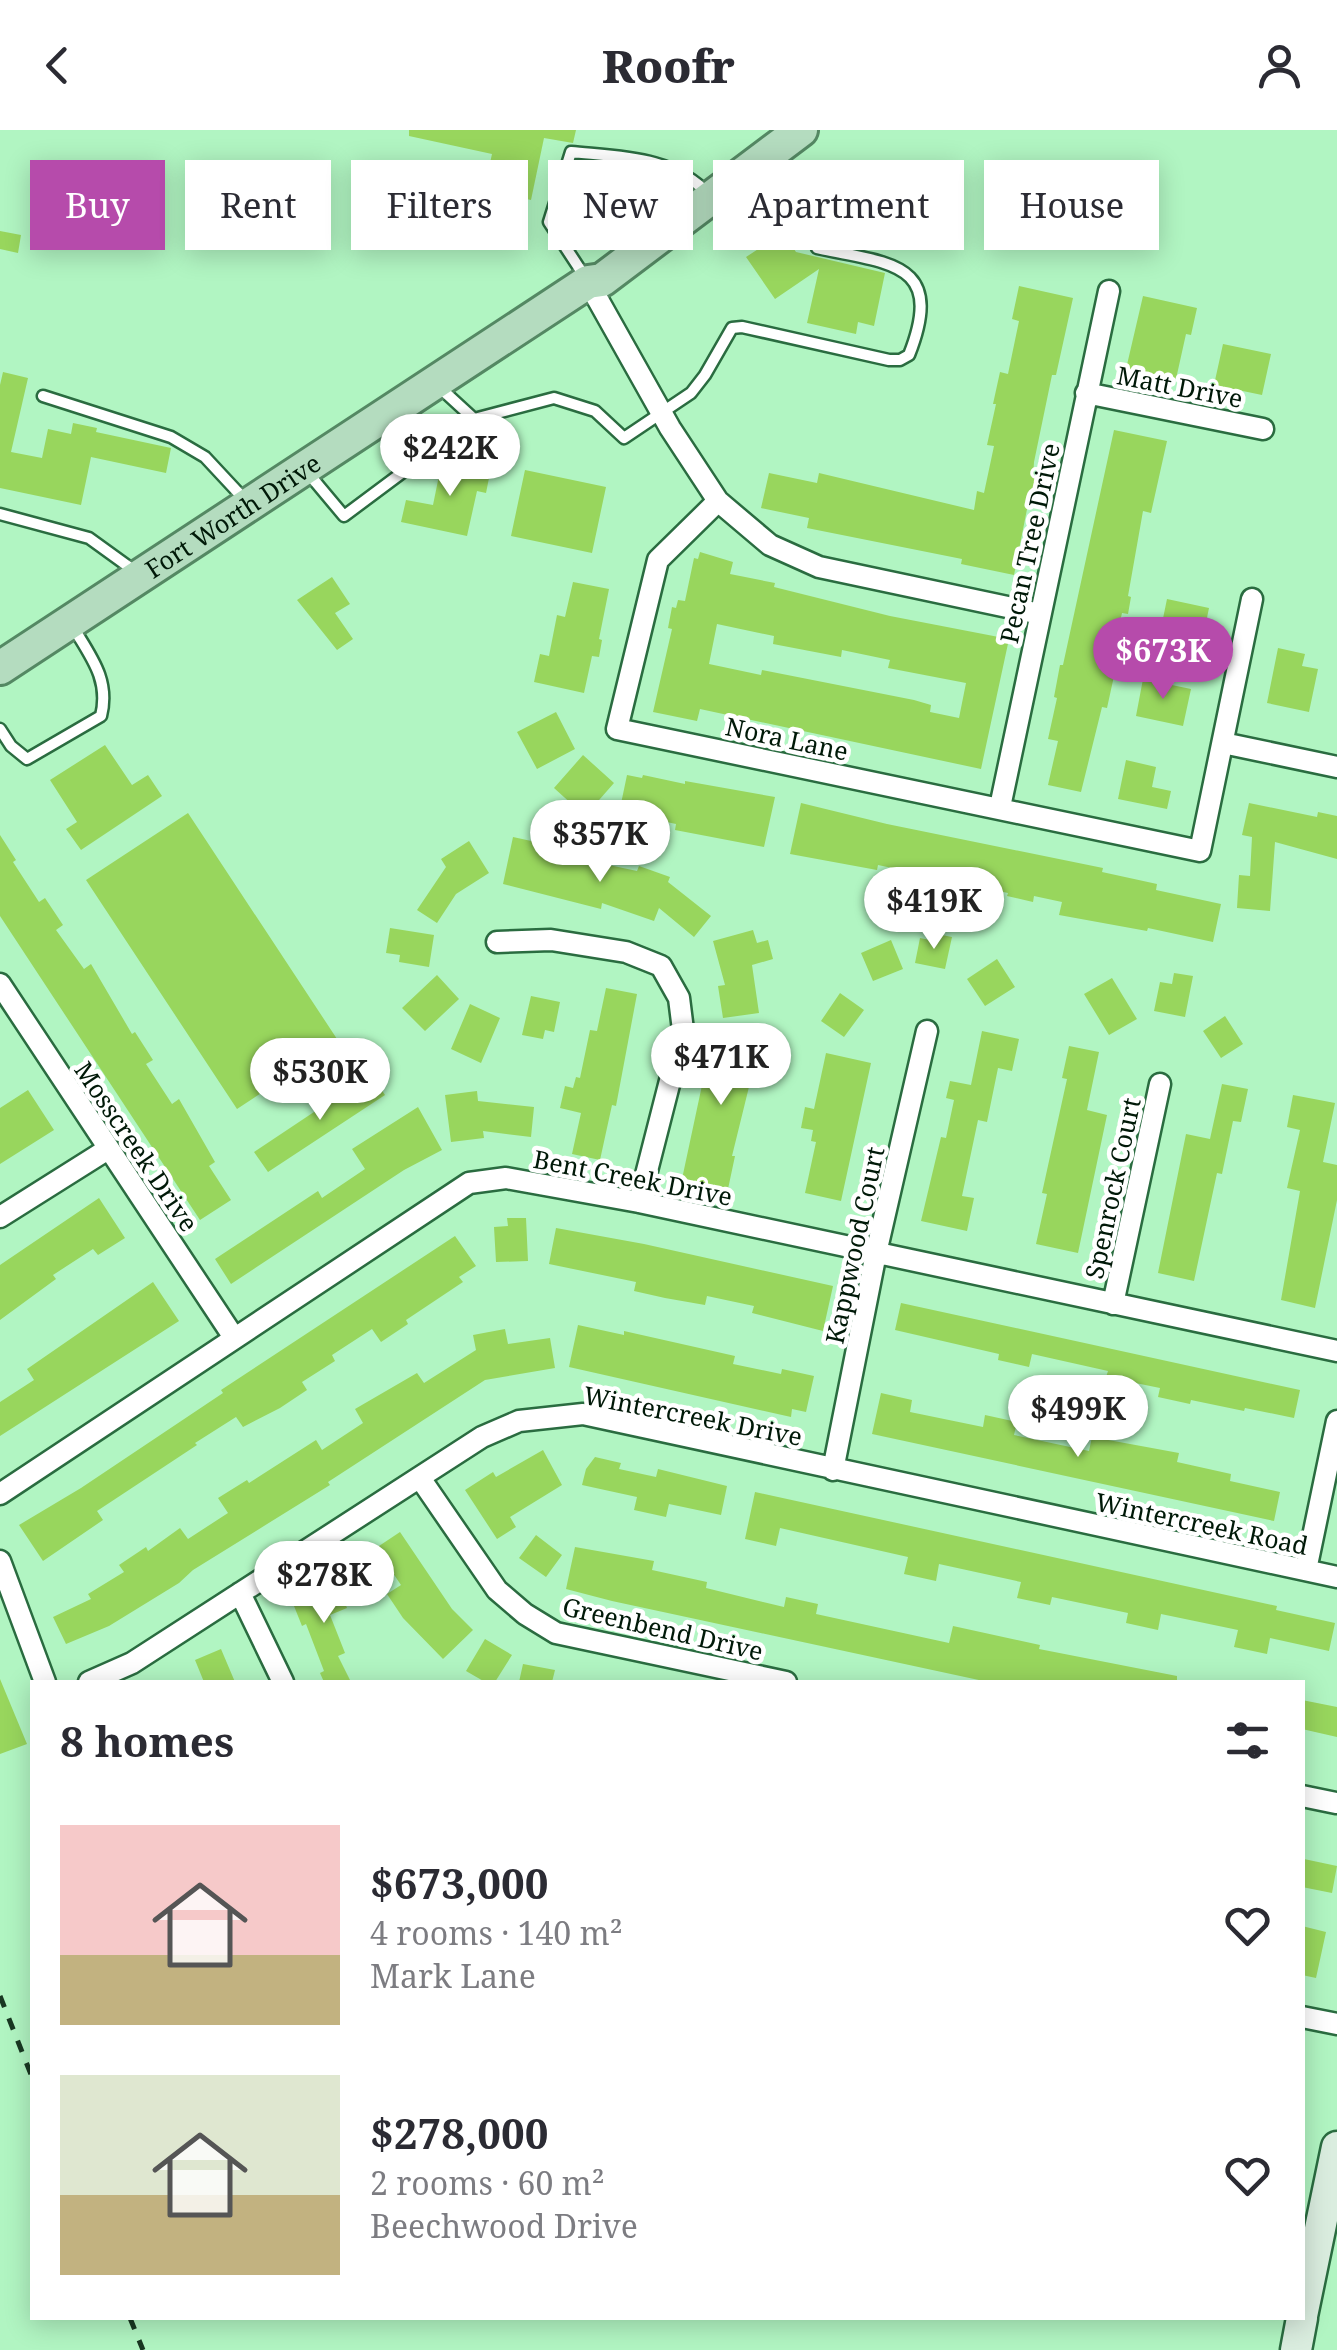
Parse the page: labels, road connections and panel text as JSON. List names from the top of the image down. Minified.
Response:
{"streets":{"main road":["Fort Worth Drive"],"street":["Matt Drive","Pecan Tree Drive","Nora Lane","Mosscreek Drive","Bent Creek Drive","Spenrock Court","Kappwood Court","Wintercreek Drive","Wintercreek Road","Greenbend Drive"]},"crossings":[["Matt Drive","Pecan Tree Drive"],["Pecan Tree Drive","Nora Lane"],["Mosscreek Drive","Bent Creek Drive"],["Bent Creek Drive","Spenrock Court"],["Bent Creek Drive","Kappwood Court"],["Kappwood Court","Wintercreek Drive"],["Wintercreek Drive","Wintercreek Road"],["Wintercreek Drive","Greenbend Drive"]],"page":{"header":"Roofr","chip":["Buy","Rent","Filters","New","Apartment","House"],"price":["$242K","$673K","$357K","$419K","$471K","$530K","$499K","$278K"],"heading":"8 homes","list":[{"name":"$673,000","note":"4 rooms · 140 m² · Mark Lane"},{"name":"$278,000","note":"2 rooms · 60 m² · Beechwood Drive"}]}}
